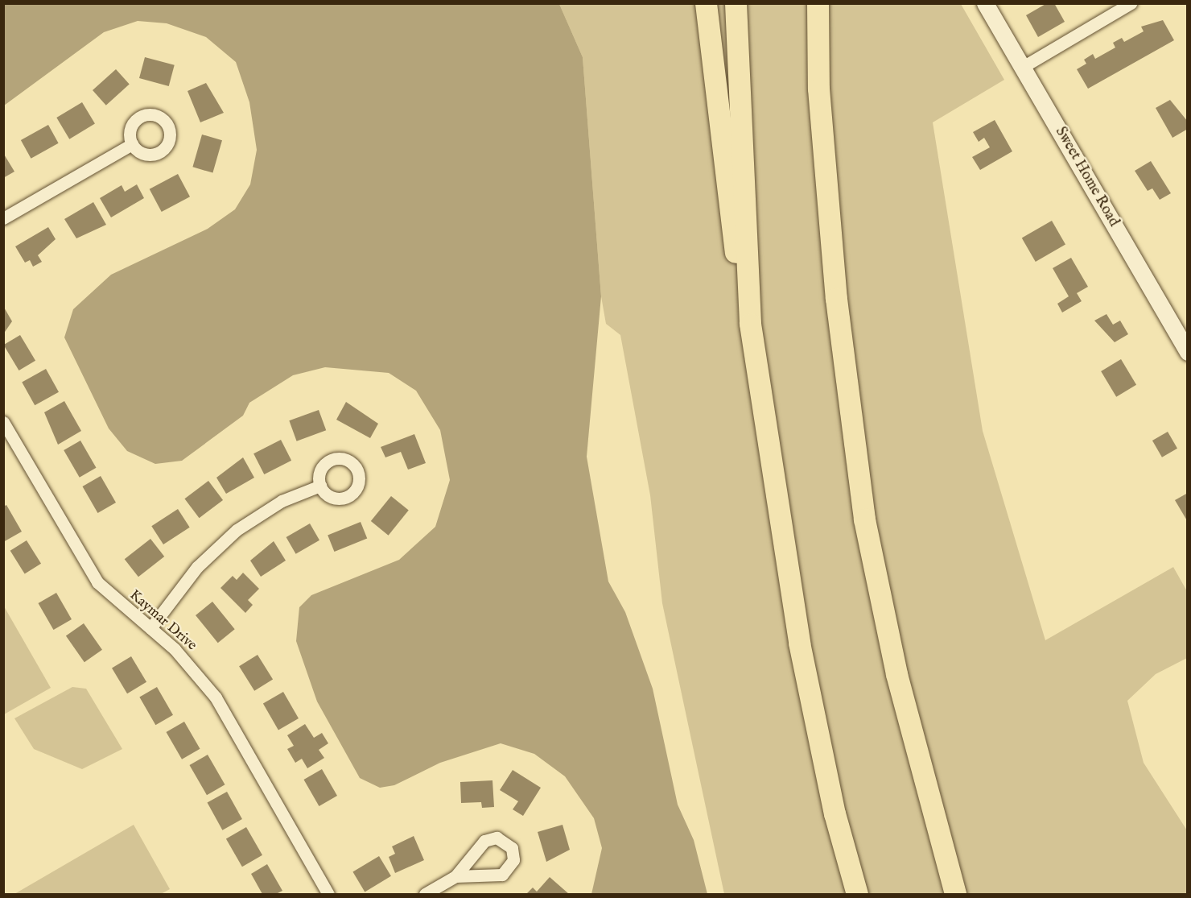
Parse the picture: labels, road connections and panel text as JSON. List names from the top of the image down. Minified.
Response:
{"streets":{"main road":["Sweet Home Road"],"street":["Kaymar Drive"]}}
